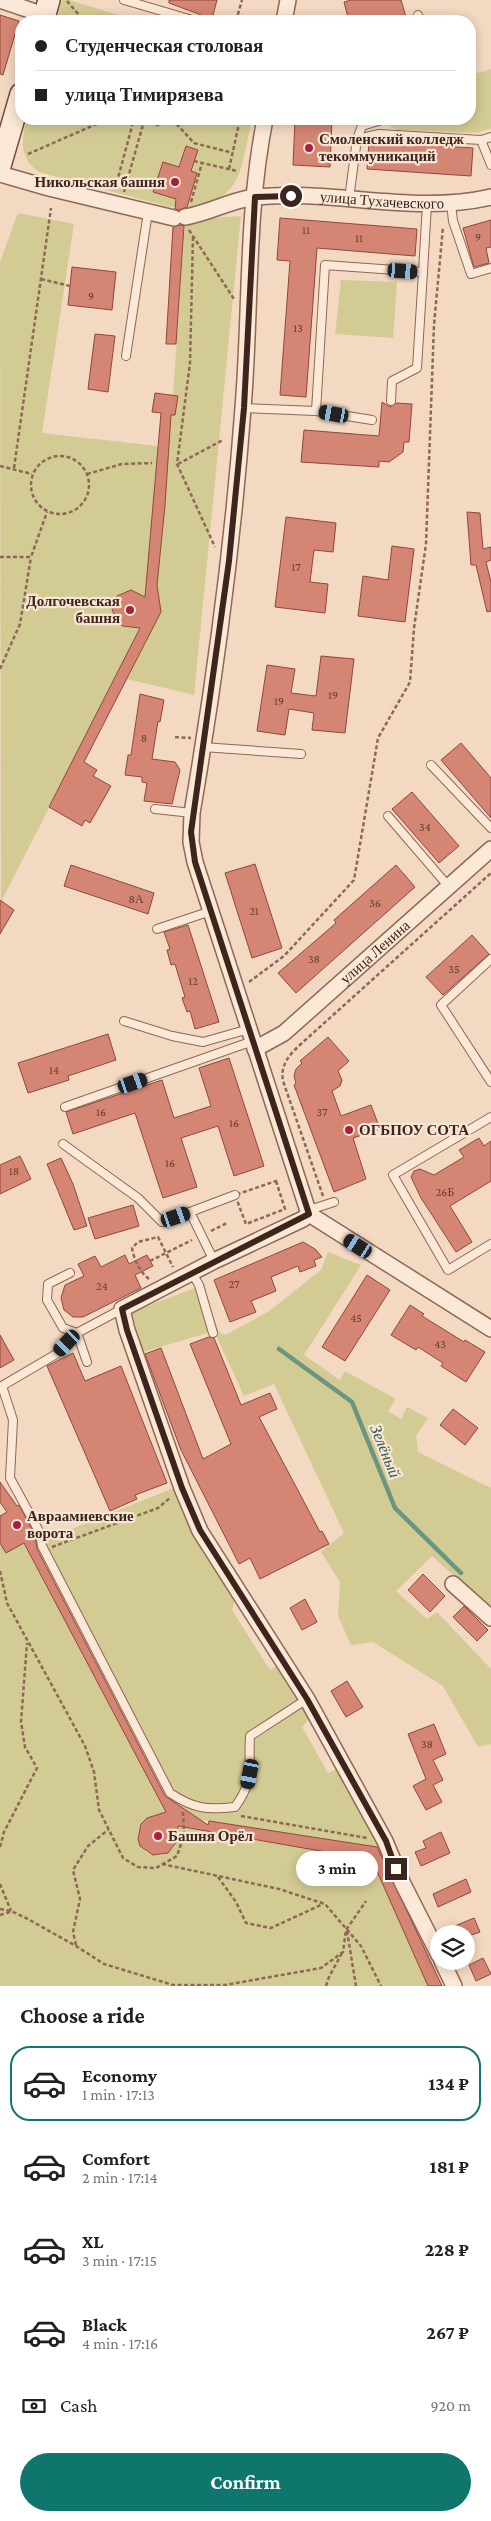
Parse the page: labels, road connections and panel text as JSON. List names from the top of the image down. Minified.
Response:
{"streets":{"street":["улица Тухачевского","улица Ленина"]},"water":["Зелёный"],"places":["Смоленский колледж текоммуникаций","Никольская башня","Долгочевская башня","ОГБПОУ СОТА","Авраамиевские ворота","Башня Орёл"],"house_numbers":["11","9","11","9","13","17","19","19","8","34","8А","36","21","38","35","12","14","16","37","16","16","18","26Б","27","24","45","43","38"],"page":{"banner":["Студенческая столовая","улица Тимирязева"],"bubble":"3 min","heading":"Choose a ride","list":[{"name":"Economy","note":"1 min · 17:13","value":"134 ₽"},{"name":"Comfort","note":"2 min · 17:14","value":"181 ₽"},{"name":"XL","note":"3 min · 17:15","value":"228 ₽"},{"name":"Black","note":"4 min · 17:16","value":"267 ₽"}],"pay":["Cash","920 m"],"buttons":"Confirm"}}
